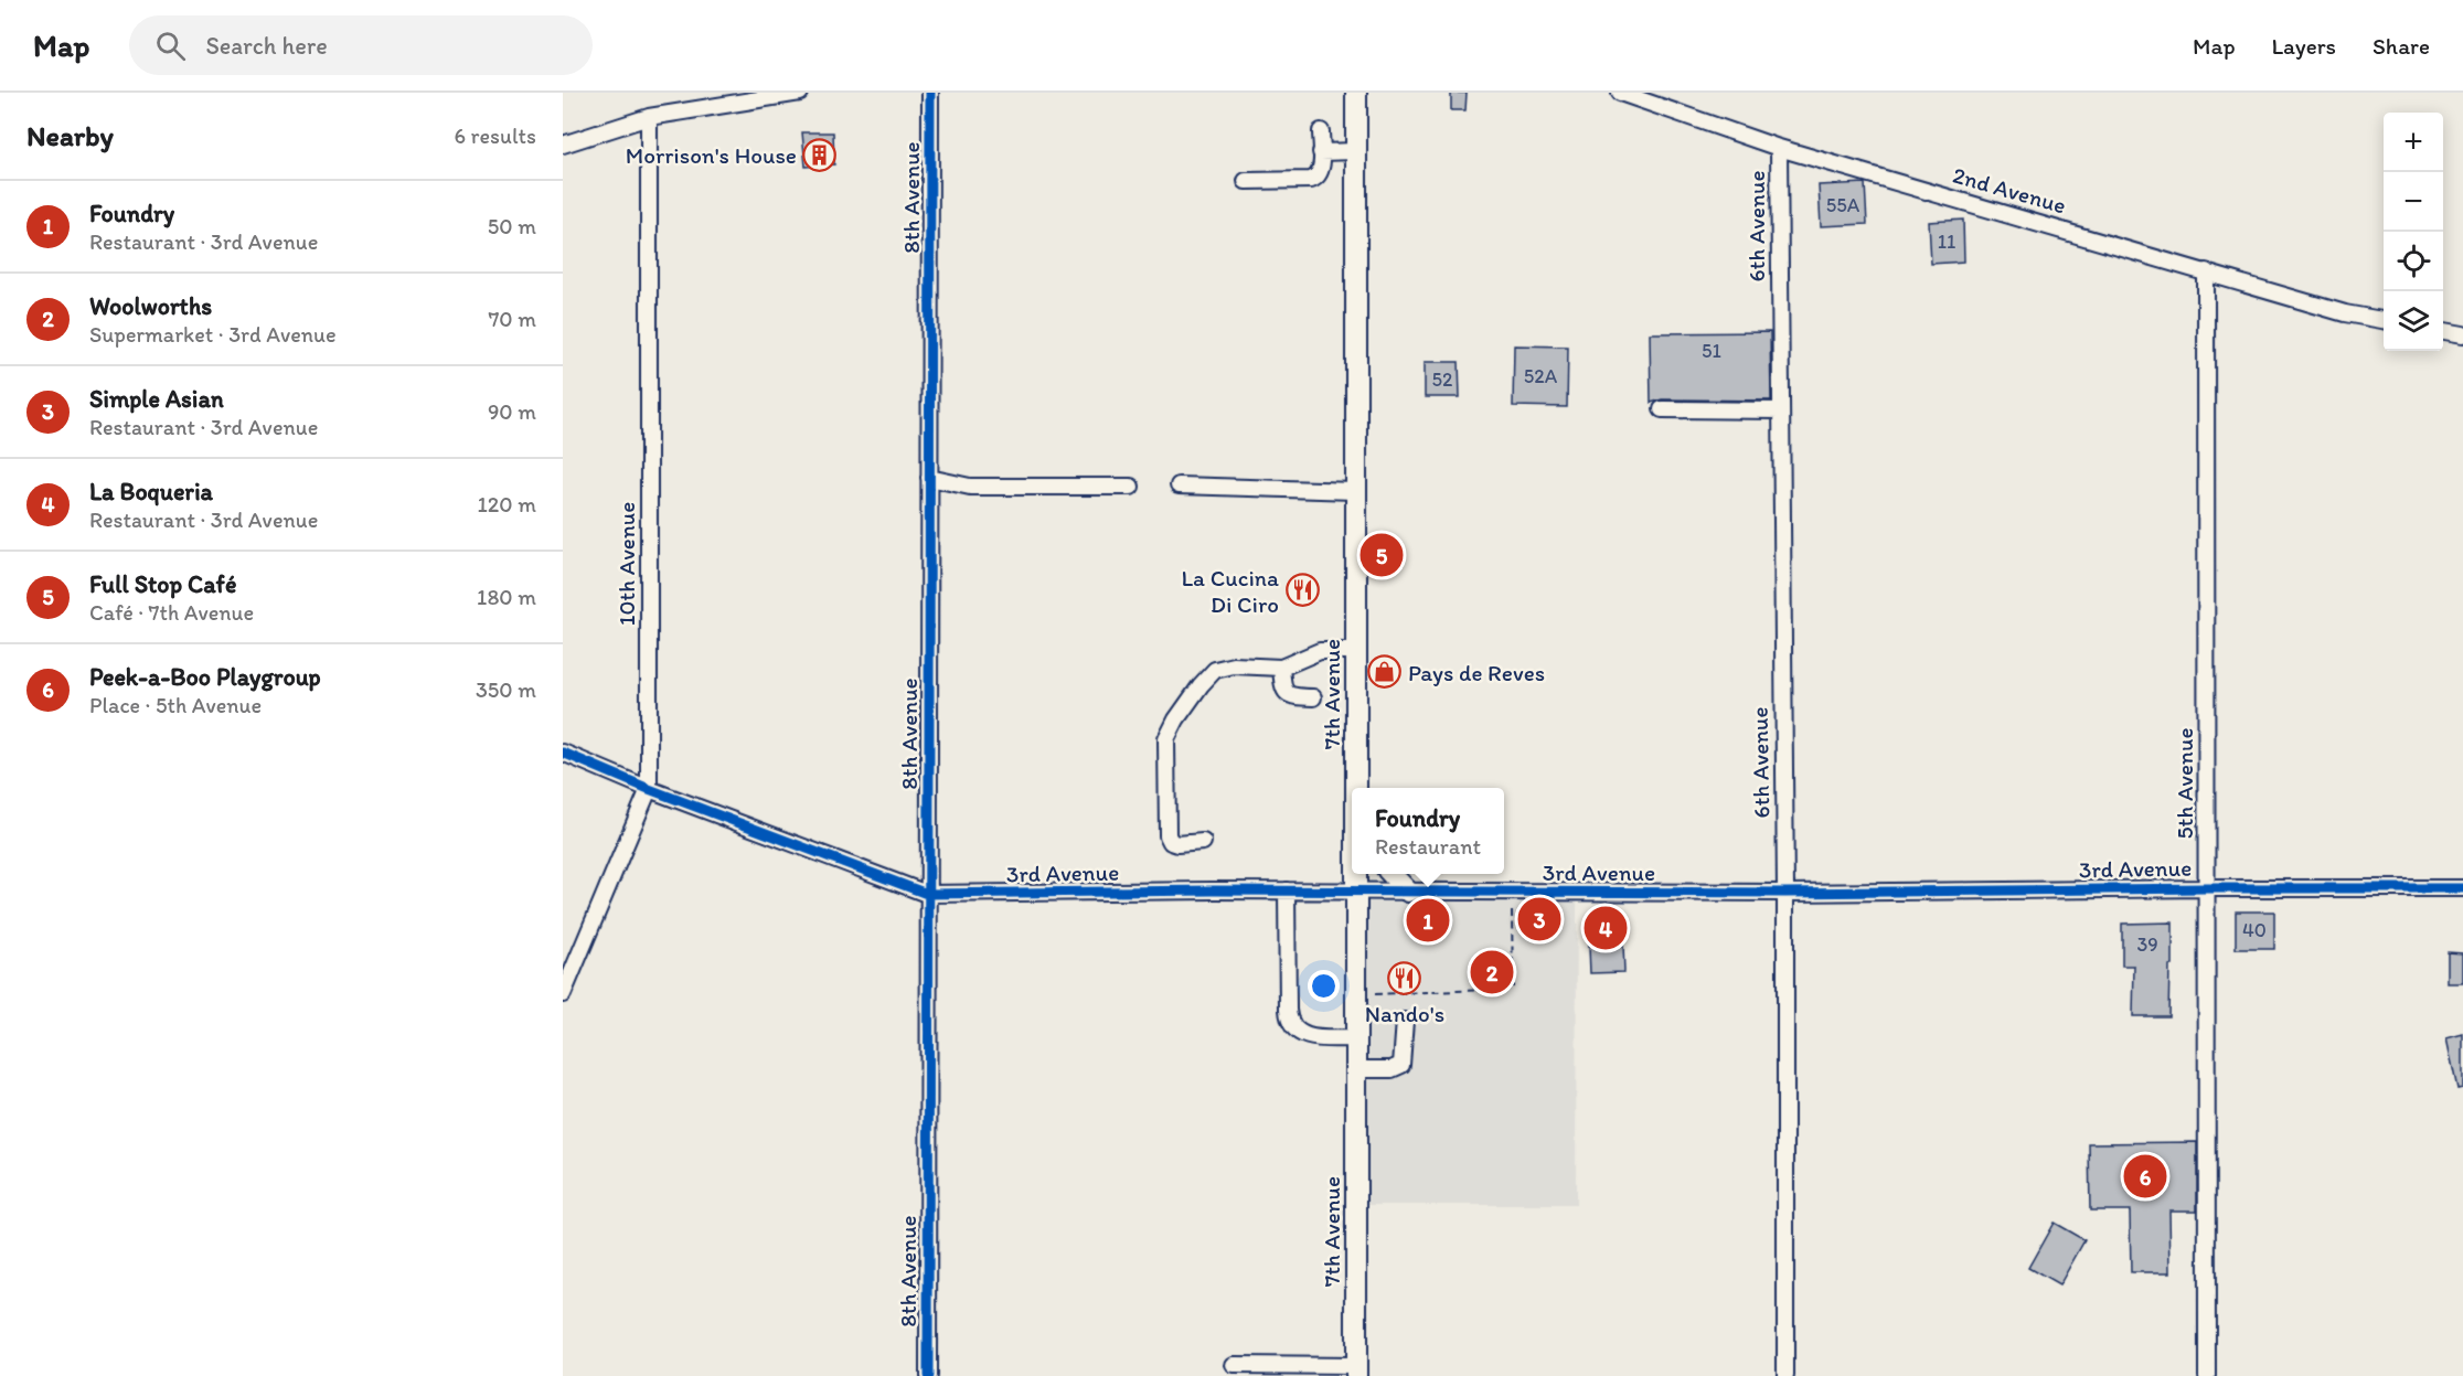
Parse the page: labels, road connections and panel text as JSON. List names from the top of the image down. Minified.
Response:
{"streets":{"main road":["7th Avenue"],"street":["2nd Avenue","8th Avenue","6th Avenue","10th Avenue","5th Avenue","3rd Avenue"]},"crossings":[["2nd Avenue","6th Avenue"],["2nd Avenue","5th Avenue"],["8th Avenue","3rd Avenue"],["6th Avenue","3rd Avenue"],["10th Avenue","3rd Avenue"],["7th Avenue","3rd Avenue"],["5th Avenue","3rd Avenue"]],"places":{"building":["Morrison's House"],"restaurant":["La Cucina Di Ciro","Nando's"],"shop":["Pays de Reves"]},"house_numbers":["55A","11","51","52A","52","40","39"],"page":{"header":"Map","search":"Search here","nav":["Map","Layers","Share"],"heading":["Nearby","6 results"],"map_buttons":["+","−"],"list":[{"mark":"1","name":"Foundry","note":"Restaurant · 3rd Avenue","value":"50 m"},{"mark":"2","name":"Woolworths","note":"Supermarket · 3rd Avenue","value":"70 m"},{"mark":"3","name":"Simple Asian","note":"Restaurant · 3rd Avenue","value":"90 m"},{"mark":"4","name":"La Boqueria","note":"Restaurant · 3rd Avenue","value":"120 m"},{"mark":"5","name":"Full Stop Café","note":"Café · 7th Avenue","value":"180 m"},{"mark":"6","name":"Peek-a-Boo Playgroup","note":"Place · 5th Avenue","value":"350 m"}],"pins":["5","3","1","4","2","6"],"popup":["Foundry","Restaurant"]}}
